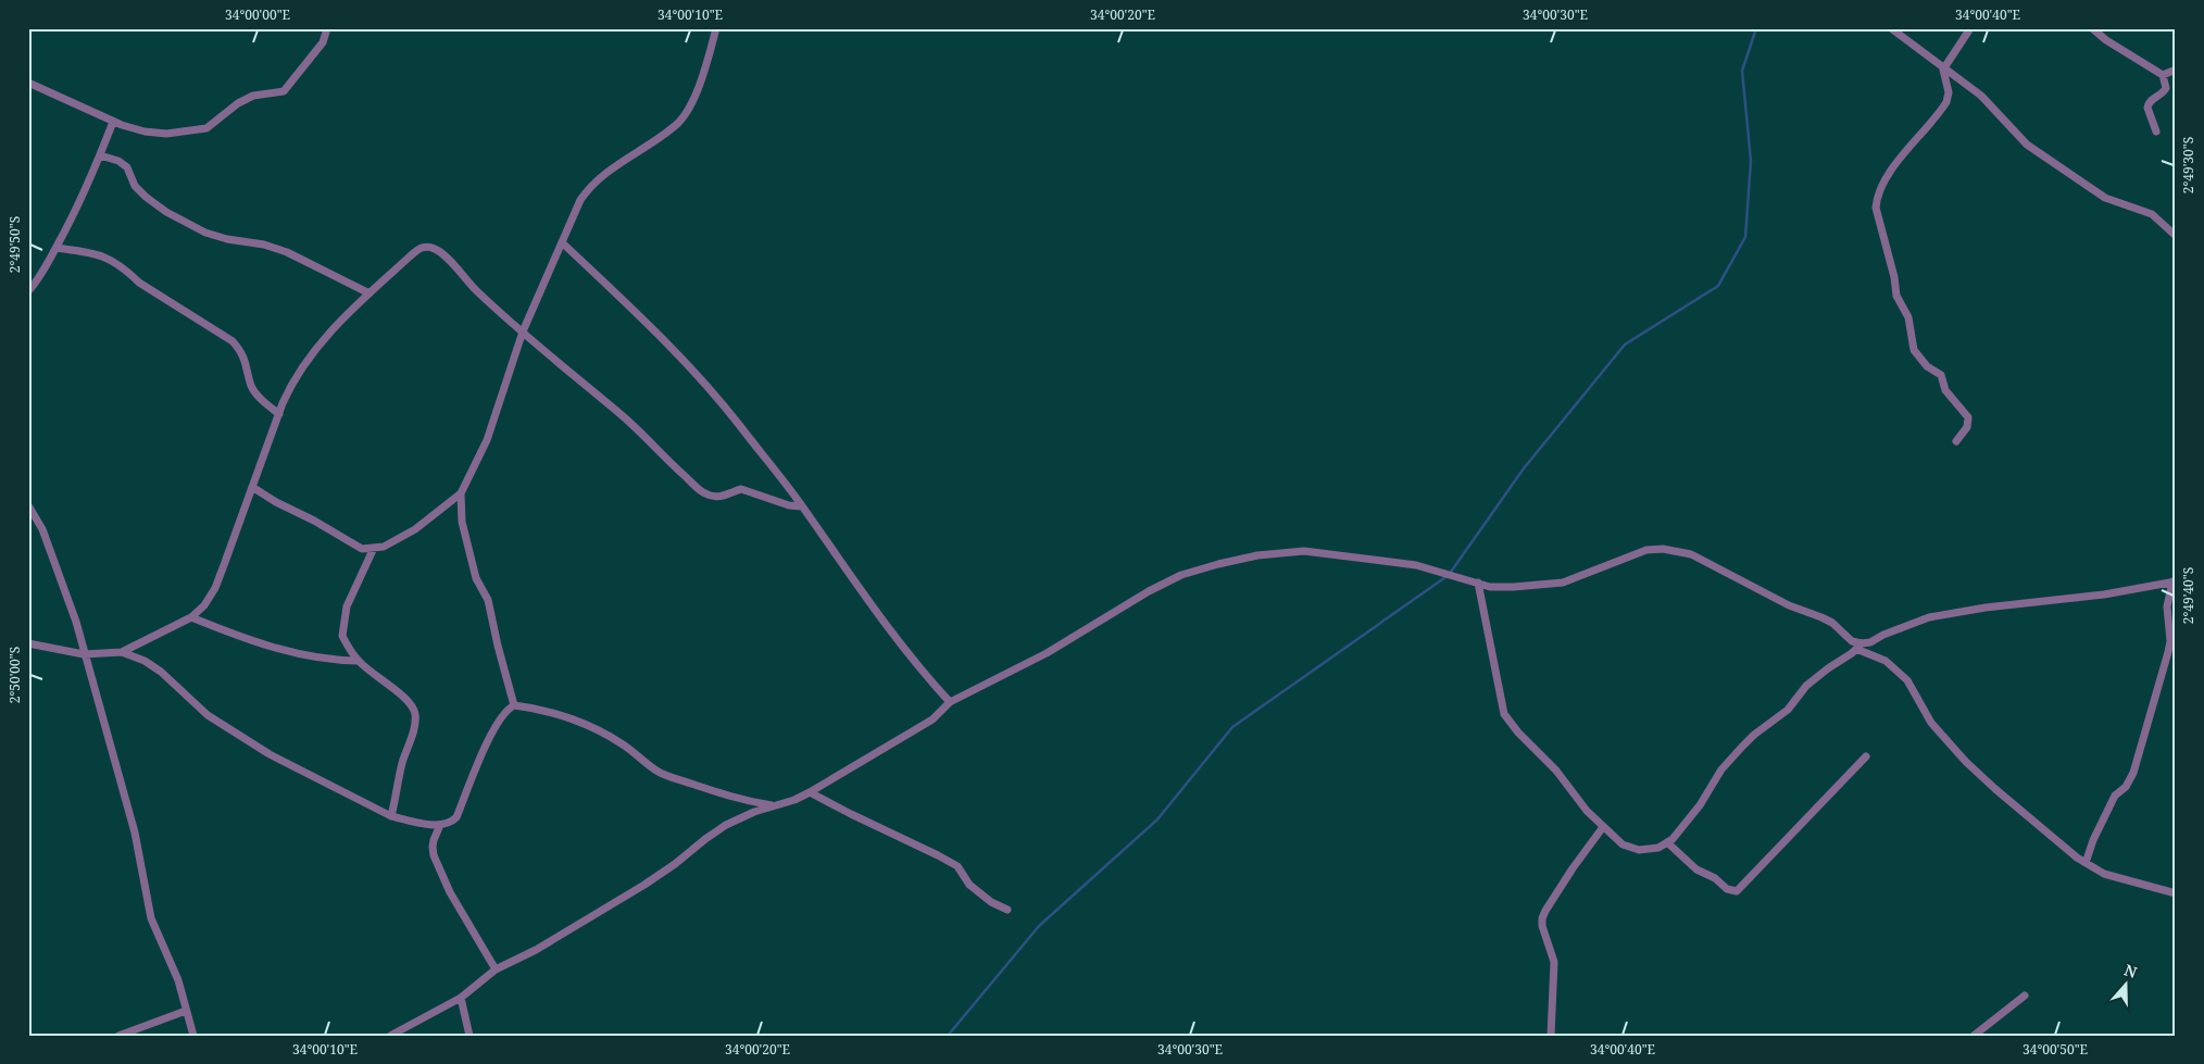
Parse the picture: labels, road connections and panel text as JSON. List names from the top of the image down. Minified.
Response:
{"north":"top","coordinates":["34°00'00\"E","34°00'10\"E","34°00'20\"E","34°00'30\"E","34°00'40\"E","2°49'30\"S","2°49'50\"S","2°49'40\"S","2°50'00\"S","34°00'50\"E"]}
